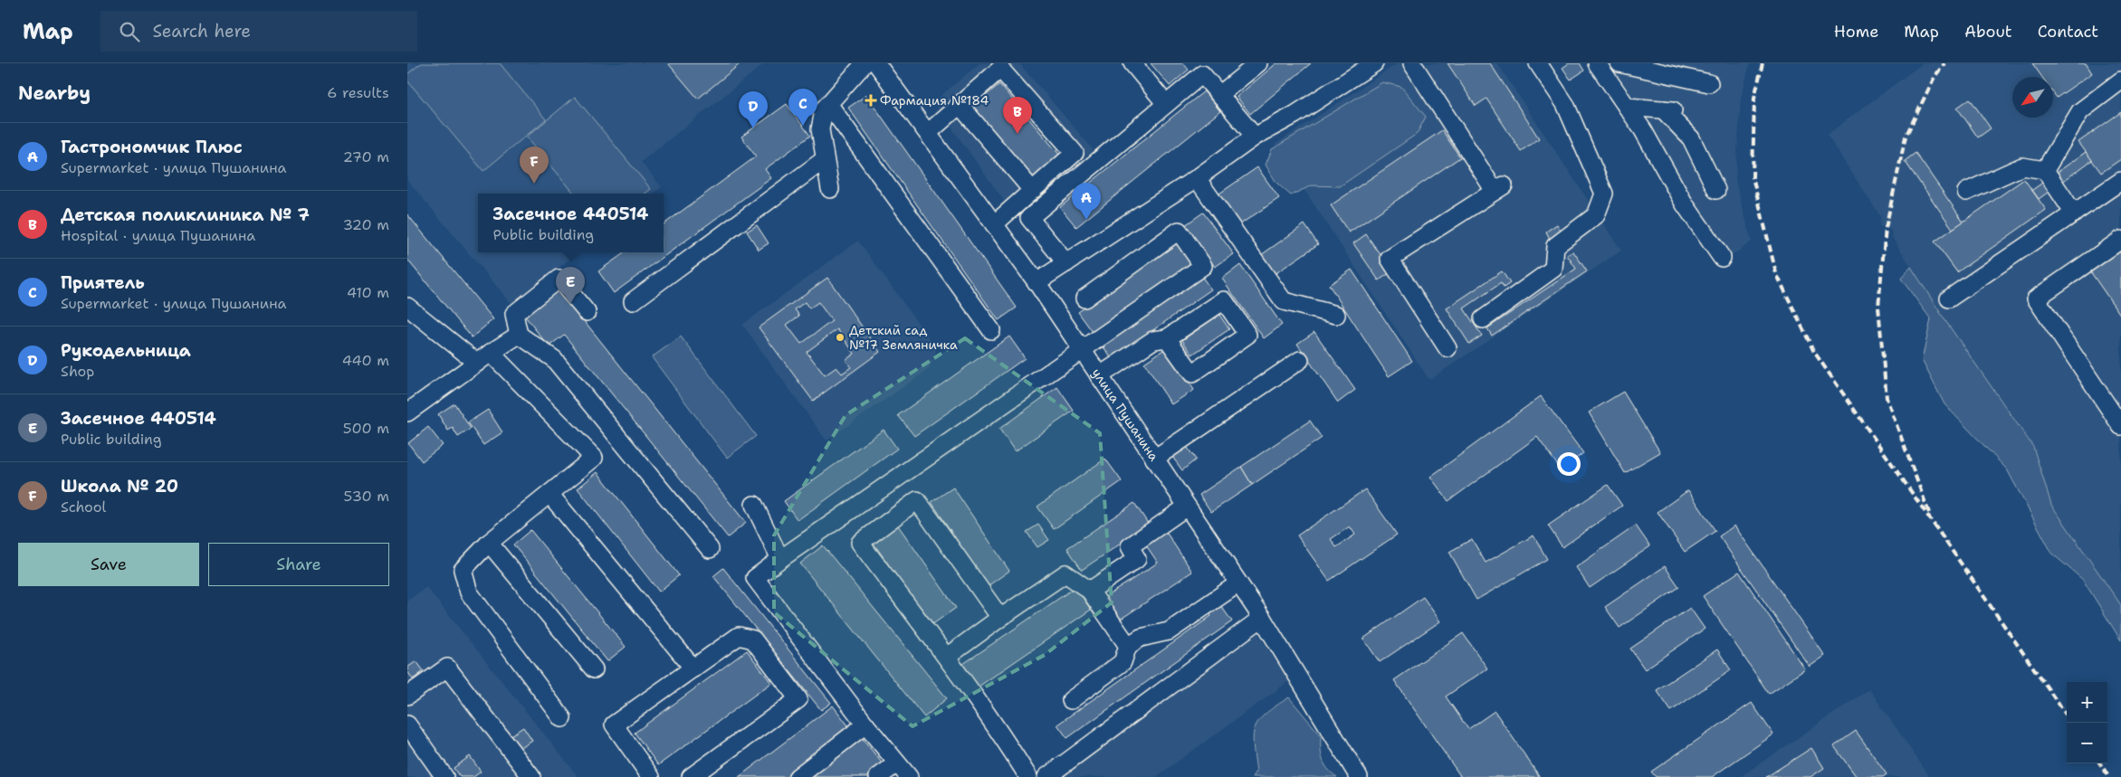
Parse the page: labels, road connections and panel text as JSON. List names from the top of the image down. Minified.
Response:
{"streets":{"street":["улица Пушанина"]},"places":{"health":["Фармация №184"],"other":["Детский сад №17 Земляничка"]},"north":"bottom left","page":{"header":"Map","search":"Search here","nav":["Home","Map","About","Contact"],"heading":["Nearby","6 results"],"pins":["C","D","B","F","A","E"],"list":[{"mark":"A","name":"Гастрономчик Плюс","note":"Supermarket · улица Пушанина","value":"270 m"},{"mark":"B","name":"Детская поликлиника № 7","note":"Hospital · улица Пушанина","value":"320 m"},{"mark":"C","name":"Приятель","note":"Supermarket · улица Пушанина","value":"410 m"},{"mark":"D","name":"Рукодельница","note":"Shop","value":"440 m"},{"mark":"E","name":"Засечное 440514","note":"Public building","value":"500 m"},{"mark":"F","name":"Школа № 20","note":"School","value":"530 m"}],"popup":["Засечное 440514","Public building"],"buttons":["Save","Share"],"map_buttons":["+","−"]}}
